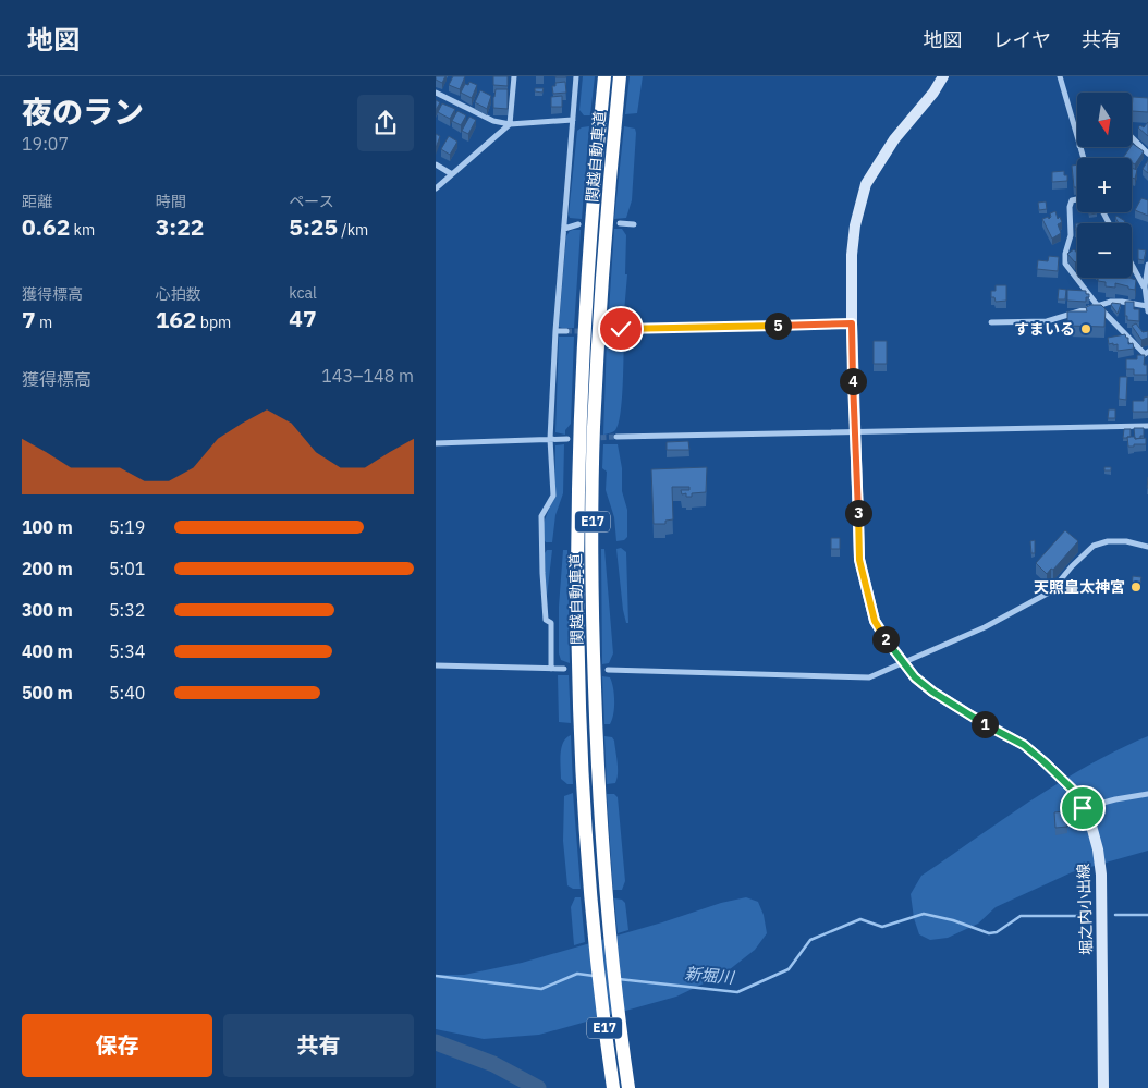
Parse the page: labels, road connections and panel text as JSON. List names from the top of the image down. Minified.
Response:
{"streets":{"highway":["関越自動車道","E17"],"main road":["堀之内小出線"]},"water":["新堀川"],"places":["すまいる","天照皇太神宮"],"north":"bottom","page":{"header":"地図","nav":["地図","レイヤ","共有"],"heading":["夜のラン","19:07"],"map_buttons":["+","−"],"stats":[["距離","0.62 km"],["時間","3:22"],["ペース","5:25 /km"],["獲得標高","7 m"],["心拍数","162 bpm"],["kcal","47"]],"pins":["5","4","3","2","1"],"chart":["獲得標高","143–148 m"],"list":[{"name":"100 m","note":"5:19"},{"name":"200 m","note":"5:01"},{"name":"300 m","note":"5:32"},{"name":"400 m","note":"5:34"},{"name":"500 m","note":"5:40"}],"buttons":["保存","共有"]}}
